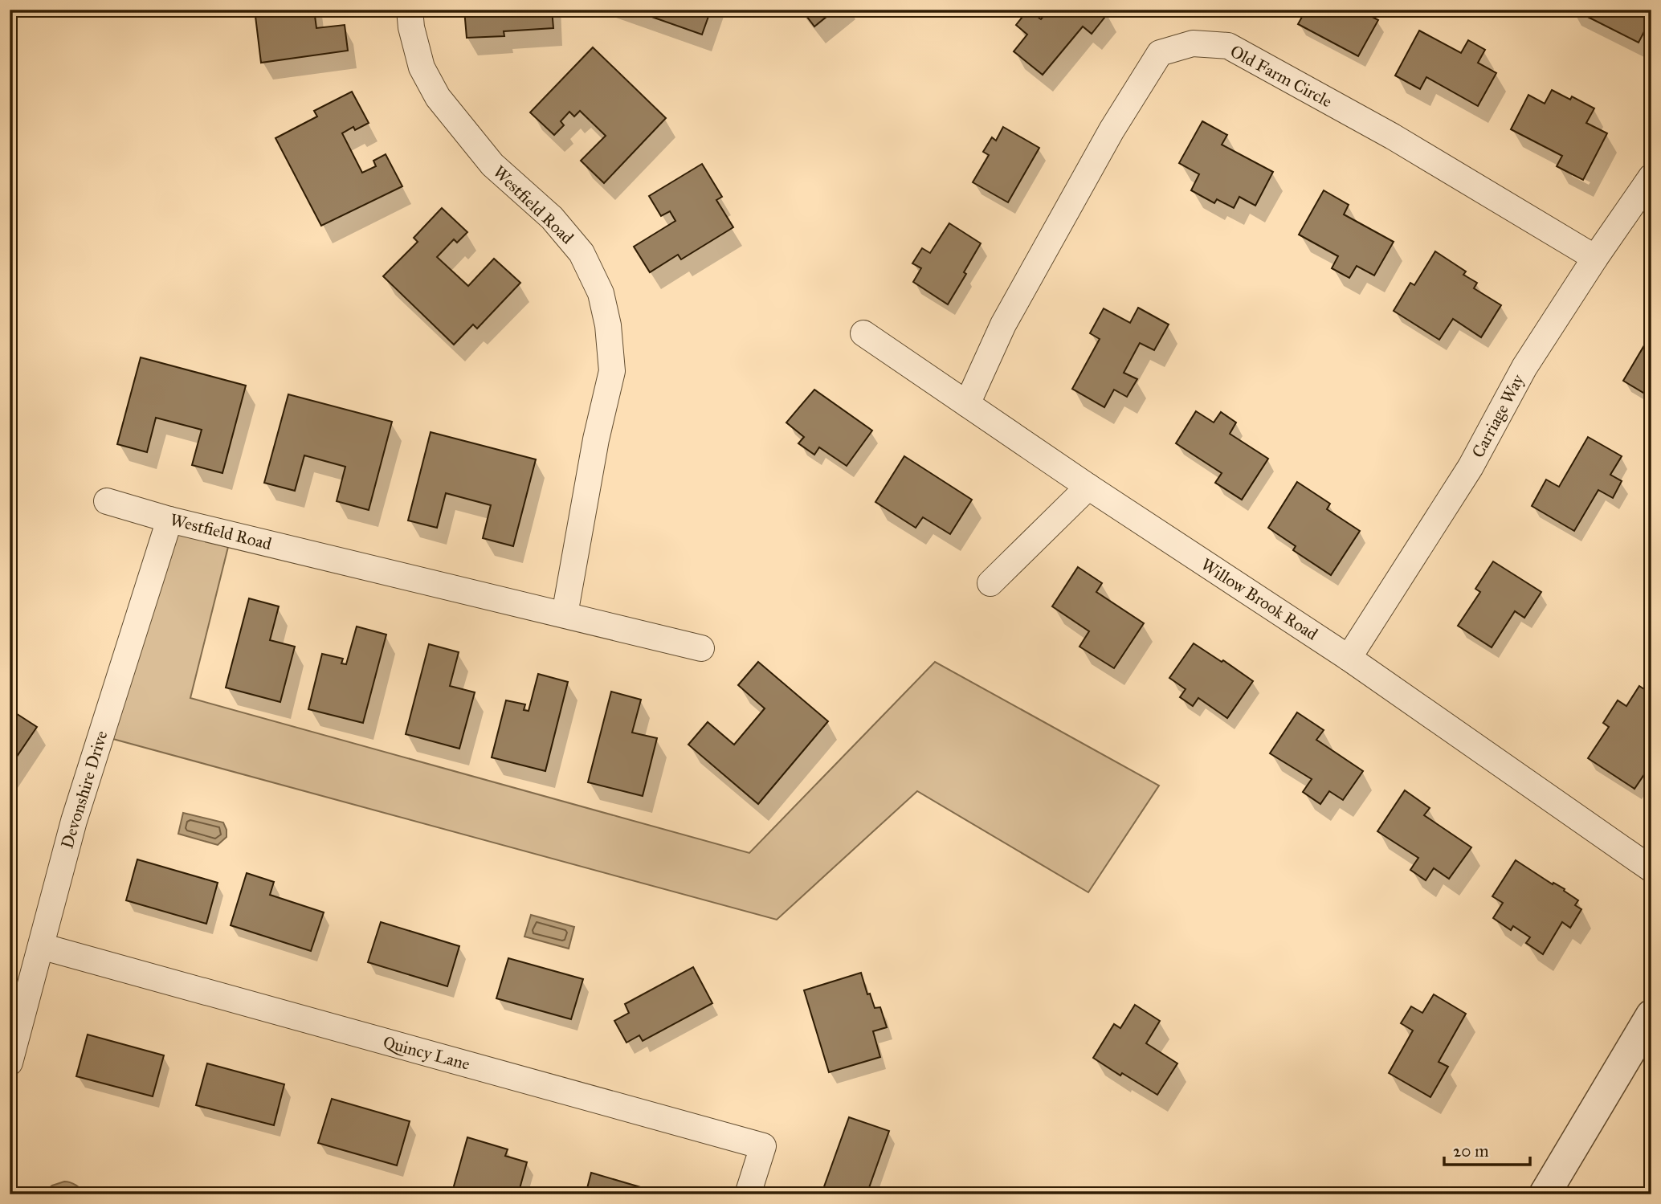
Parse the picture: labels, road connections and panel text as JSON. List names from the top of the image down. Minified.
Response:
{"streets":{"street":["Old Farm Circle","Westfield Road","Carriage Way","Willow Brook Road","Devonshire Drive","Quincy Lane"]},"crossings":[["Old Farm Circle","Carriage Way"],["Old Farm Circle","Willow Brook Road"],["Westfield Road","Devonshire Drive"],["Carriage Way","Willow Brook Road"],["Devonshire Drive","Quincy Lane"]],"scale_bar":"20 m"}
